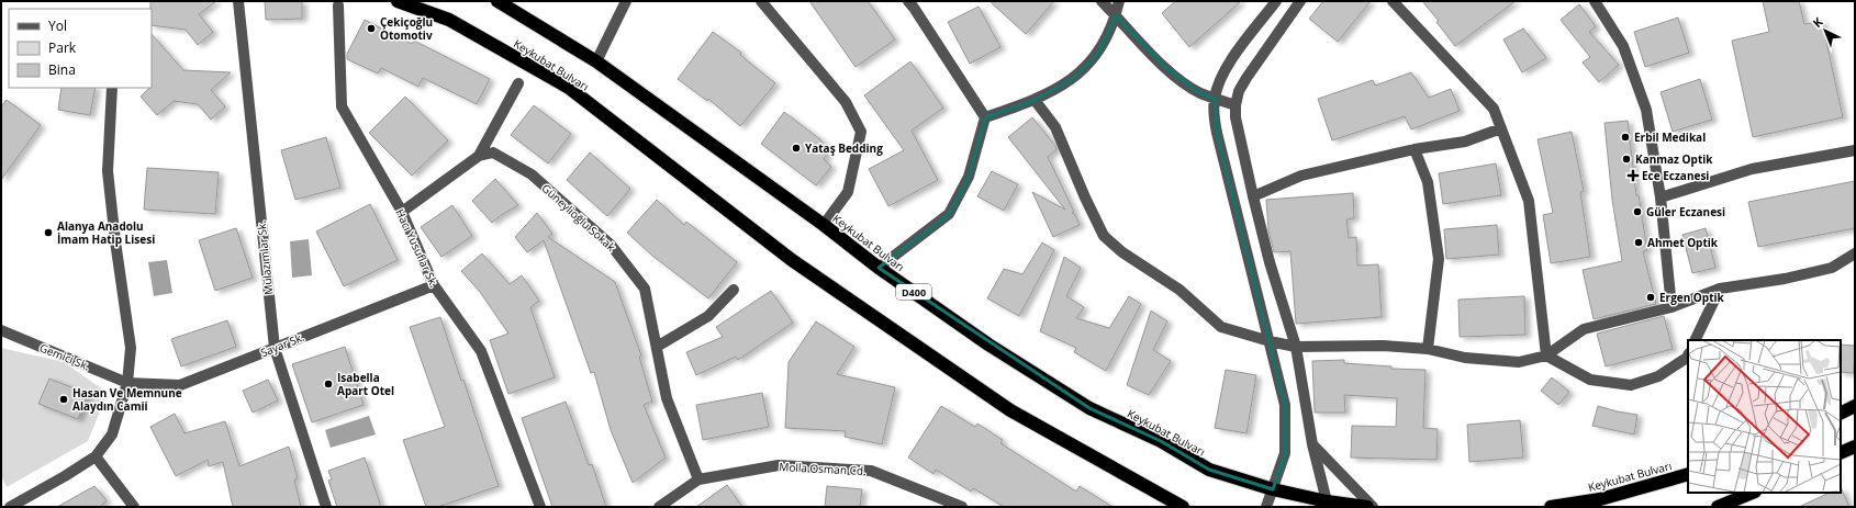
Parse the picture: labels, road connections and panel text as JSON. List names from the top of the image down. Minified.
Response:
{"streets":{"highway":["Keykubat Bulvarı","D400"],"street":["Güneylioğlu Sokak","Hacı Yusuflar Sk.","Mülazımlar Sk.","Sayar Sk.","Gemici Sk.","Molla Osman Cd."]},"crossings":[["Güneylioğlu Sokak","Molla Osman Cd."],["Hacı Yusuflar Sk.","Sayar Sk."],["Mülazımlar Sk.","Sayar Sk."],["Sayar Sk.","Gemici Sk."]],"places":{"other":["Çekiçoğlu Otomotiv","Erbil Medikal","Yataş Bedding","Kanmaz Optik","Güler Eczanesi","Alanya Anadolu İmam Hatip Lisesi","Ahmet Optik","Ergen Optik","Isabella Apart Otel","Hasan Ve Memnune Alaydın Camii"],"health":["Ece Eczanesi"]},"legend":["Yol","Park","Bina"],"north":"top left"}
